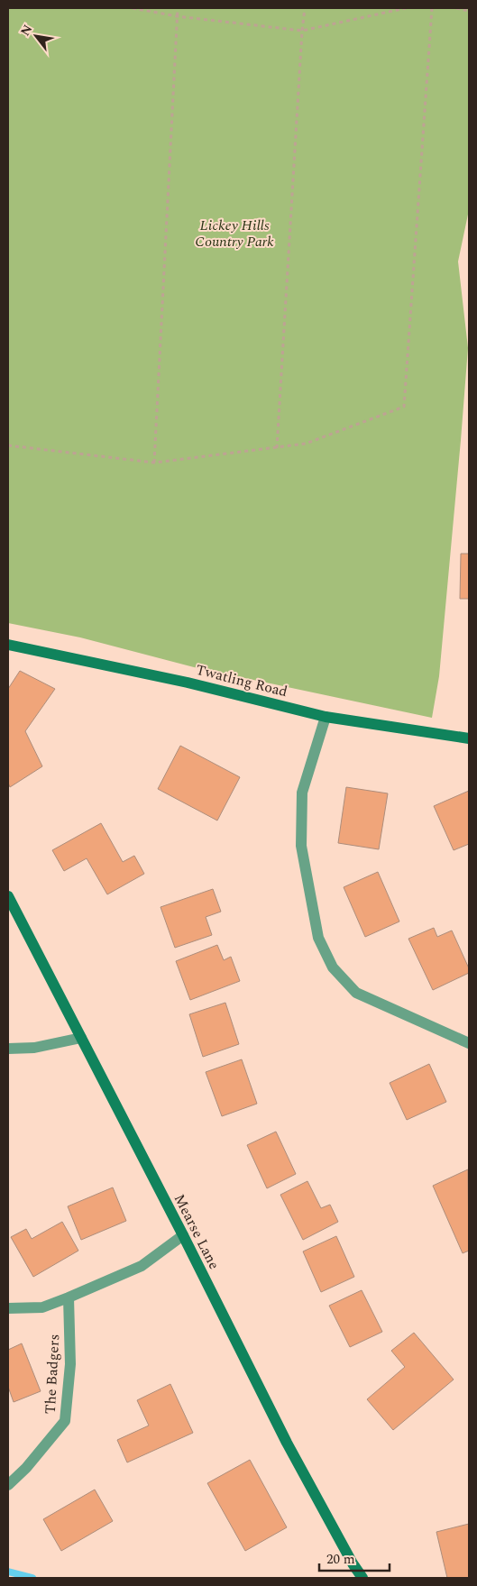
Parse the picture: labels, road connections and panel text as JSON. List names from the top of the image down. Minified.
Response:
{"streets":{"street":["Twatling Road","Mearse Lane","The Badgers"]},"parks":["Lickey Hills Country Park"],"scale_bar":"20 m","north":"top left"}
